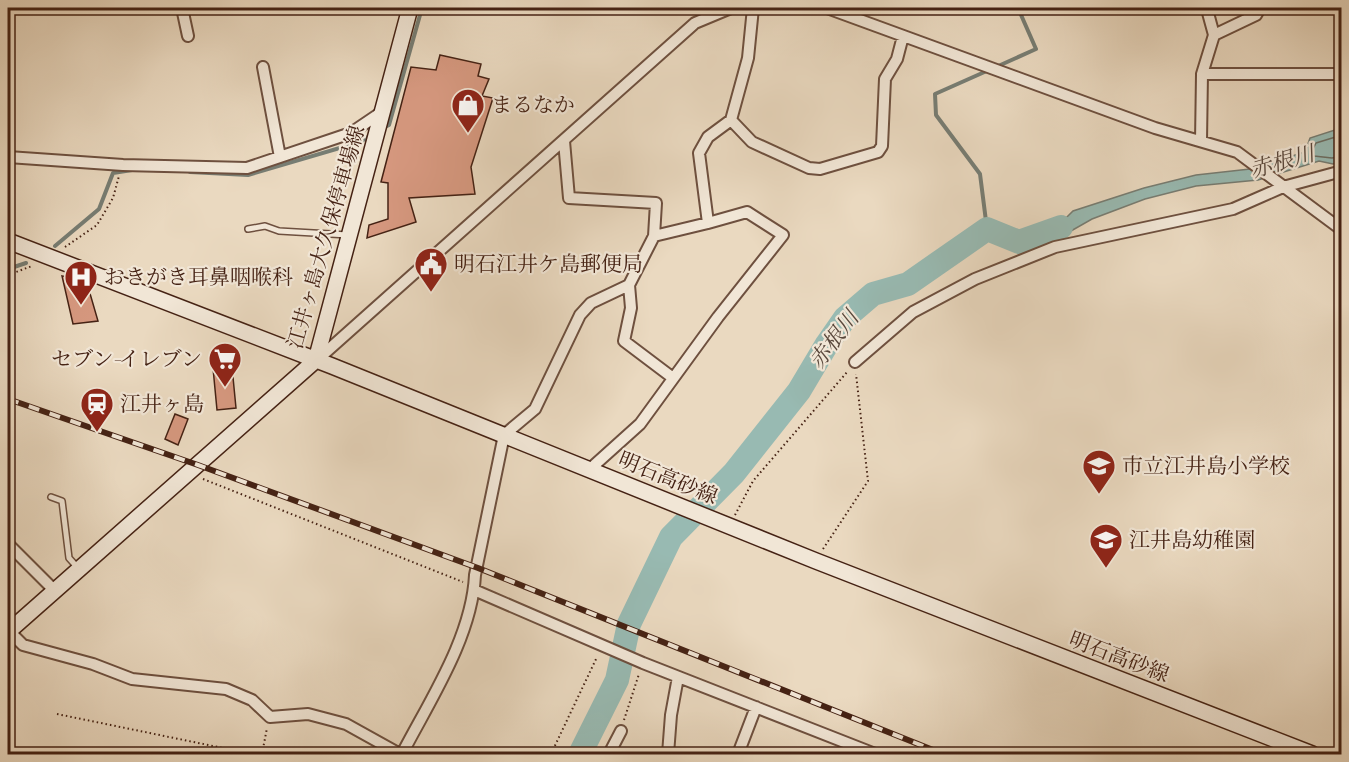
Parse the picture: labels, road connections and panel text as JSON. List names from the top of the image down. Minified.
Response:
{"streets":{"main road":["江井ヶ島大久保停車場線","明石高砂線"]},"crossings":[["江井ヶ島大久保停車場線","明石高砂線"]],"water":["赤根川"],"places":{"shop":["まるなか"],"public building":["明石江井ケ島郵便局"],"hospital":["おきがき耳鼻咽喉科"],"supermarket":["セブン-イレブン"],"station":["江井ヶ島"],"school or university":["市立江井島小学校","江井島幼稚園"]}}
